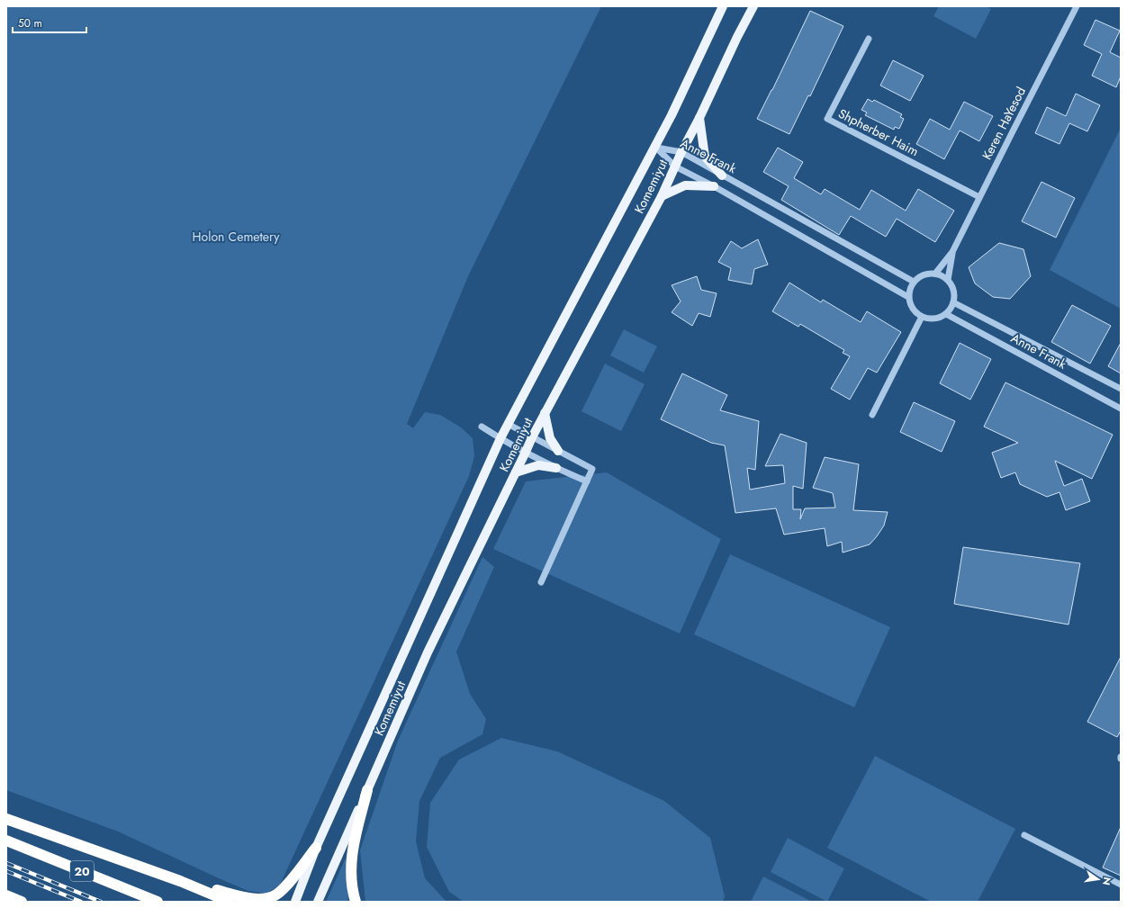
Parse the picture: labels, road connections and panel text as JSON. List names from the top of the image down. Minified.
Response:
{"streets":{"highway":["20"],"main road":["Komemiyut"],"street":["Keren HaYesod","Shpherber Haim","Anne Frank"]},"crossings":[["Keren HaYesod","Shpherber Haim"],["Keren HaYesod","Anne Frank"],["Anne Frank","Komemiyut"]],"parks":["Holon Cemetery"],"scale_bar":"50 m","north":"right"}
